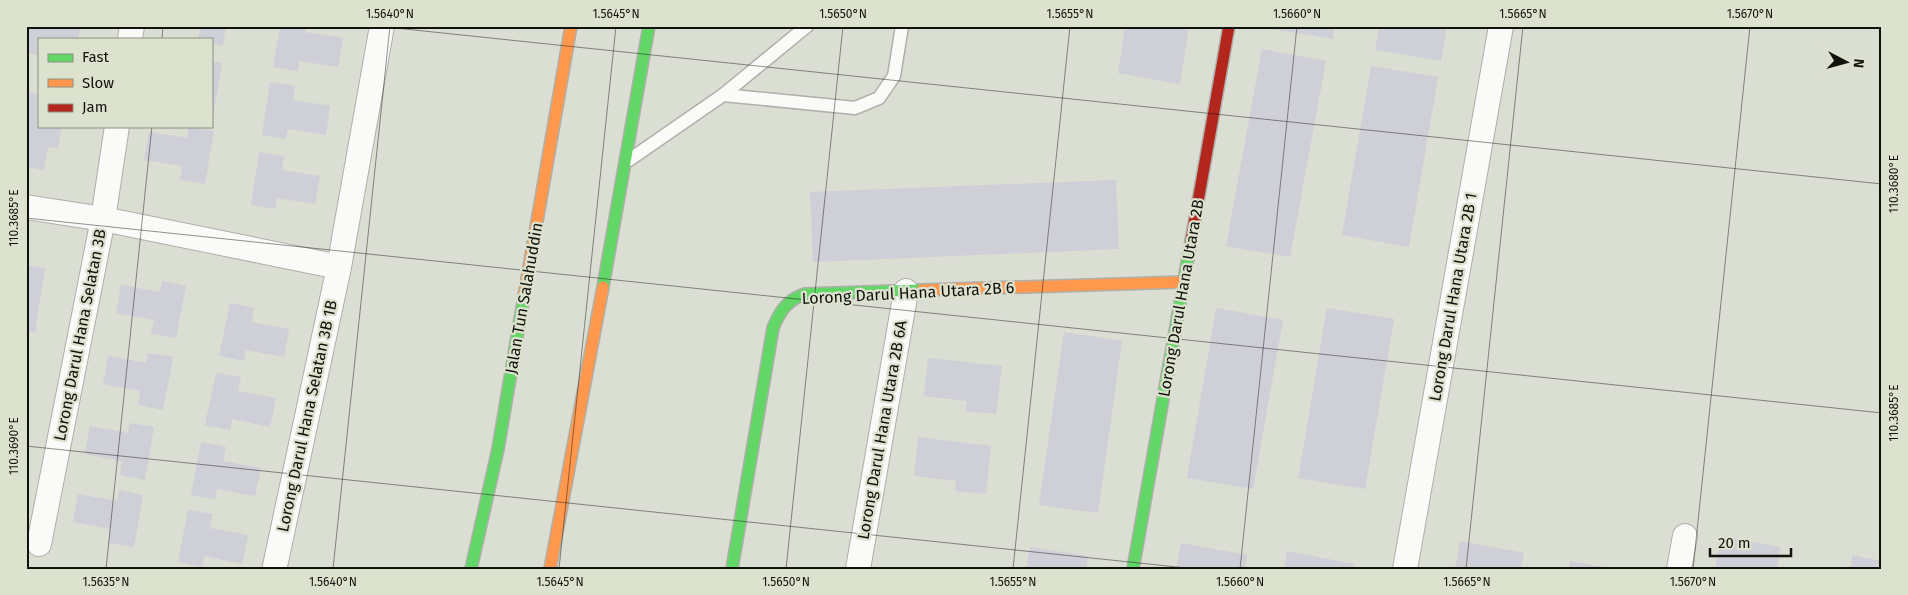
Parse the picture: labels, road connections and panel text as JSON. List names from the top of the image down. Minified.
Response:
{"streets":{"main road":["Lorong Darul Hana Utara 2B 6","Jalan Tun Salahuddin","Lorong Darul Hana Utara 2B"],"street":["Lorong Darul Hana Utara 2B 1","Lorong Darul Hana Selatan 3B","Lorong Darul Hana Selatan 3B 1B","Lorong Darul Hana Utara 2B 6A"]},"crossings":[["Lorong Darul Hana Utara 2B 6","Lorong Darul Hana Utara 2B"],["Lorong Darul Hana Utara 2B 6","Lorong Darul Hana Utara 2B 6A"]],"legend":["Fast","Slow","Jam"],"scale_bar":"20 m","north":"right","coordinates":["1.5640°N","1.5645°N","1.5650°N","1.5655°N","1.5660°N","1.5665°N","1.5670°N","110.3680°E","110.3685°E","110.3690°E","1.5635°N"]}
